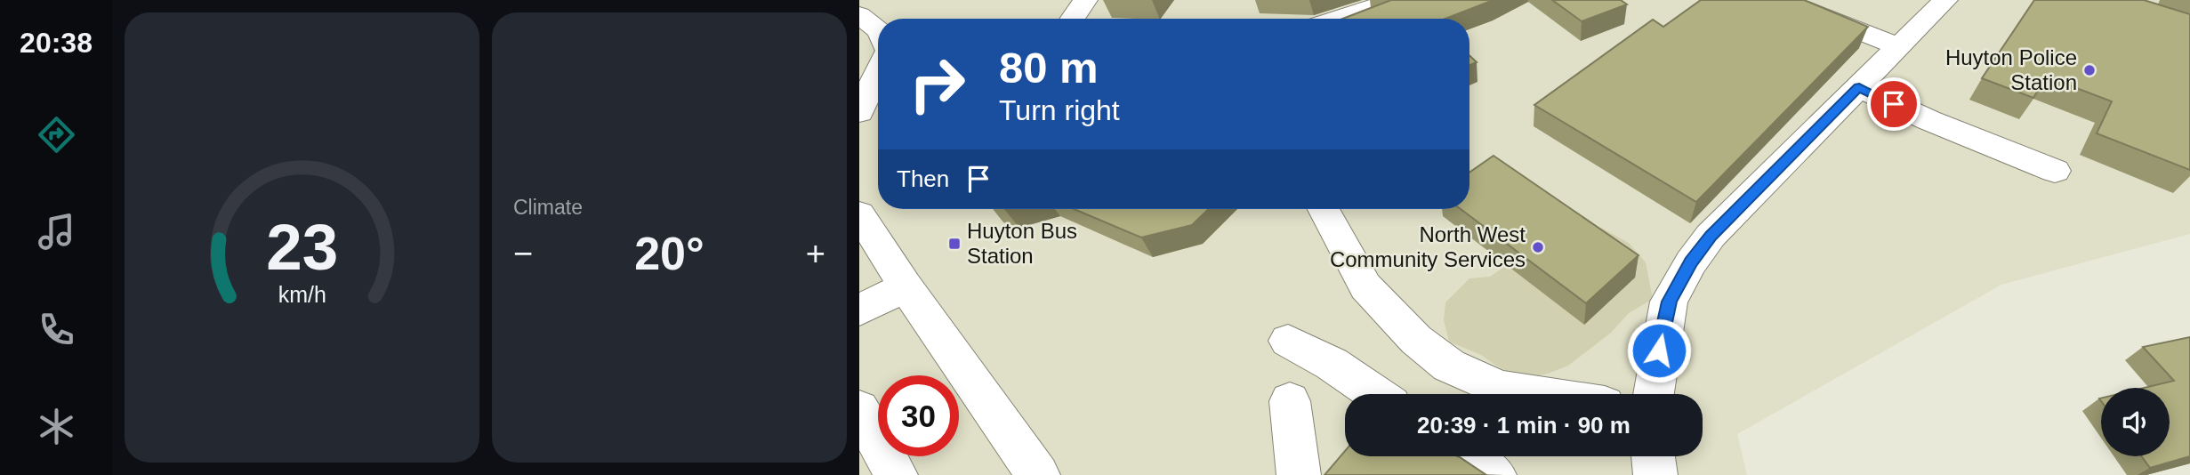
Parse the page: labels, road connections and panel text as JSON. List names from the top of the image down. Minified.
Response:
{"places":{"other":["Huyton Police Station","North West Community Services"],"transit":["Huyton Bus Station"]},"page":{"tabs":"20:38","tile":"Climate","turn":["80 m","Turn right"],"then":"Then","heat":["−","20°","+"],"limit":"30","trip":"20:39 · 1 min · 90 m","gauge":["23","km/h"]}}
